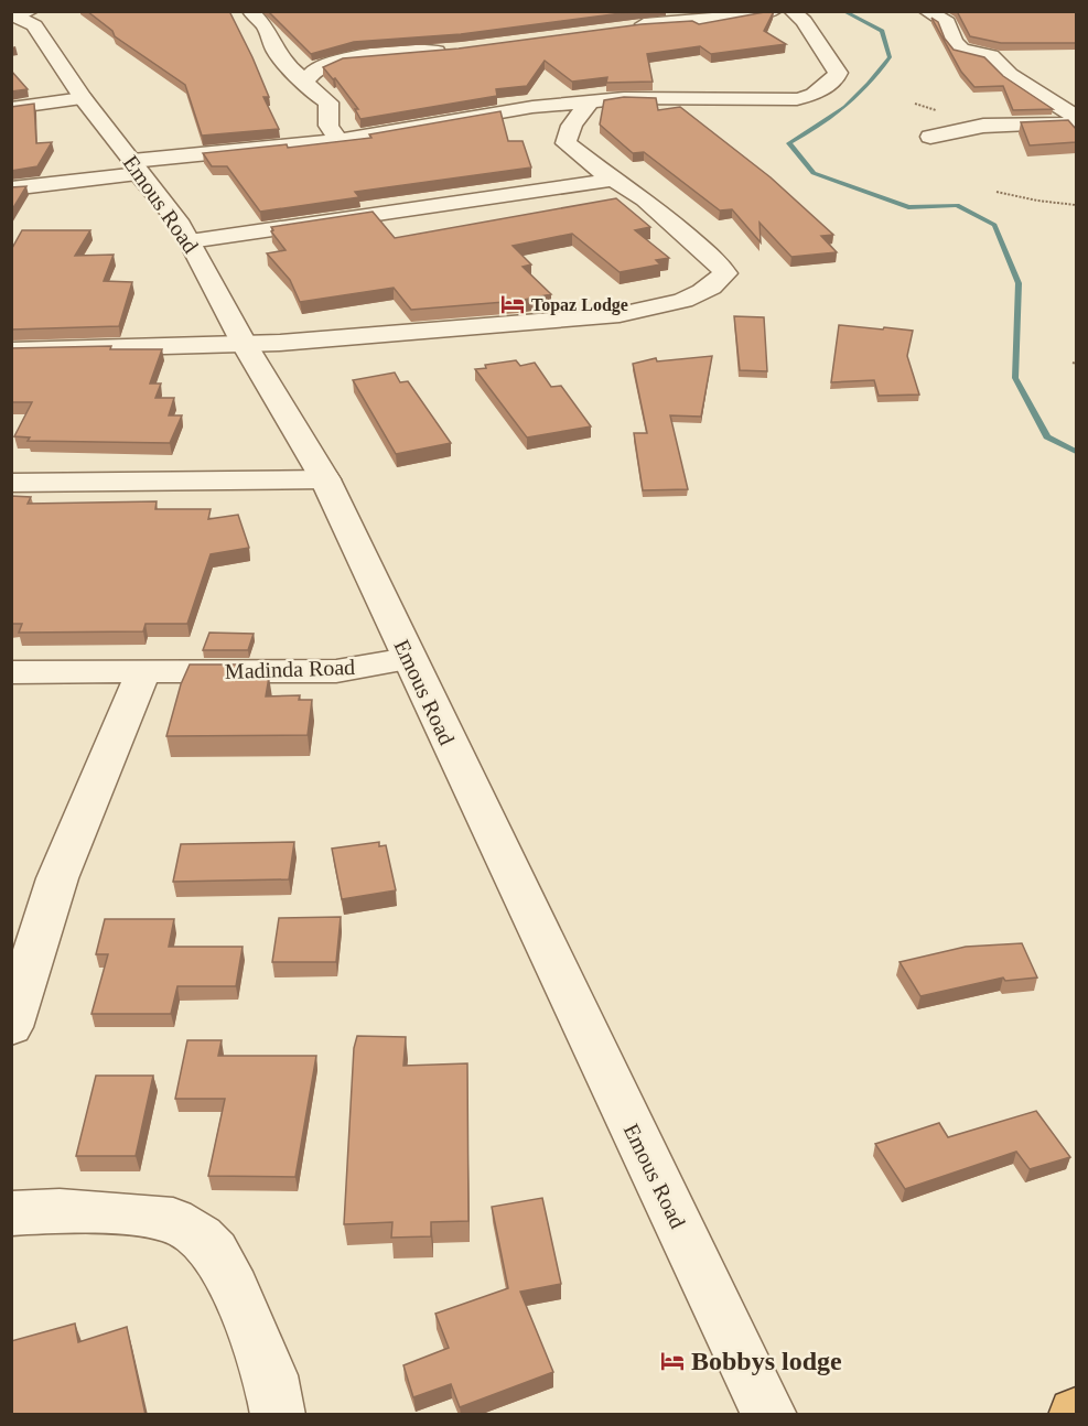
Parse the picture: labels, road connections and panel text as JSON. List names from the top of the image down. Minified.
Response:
{"streets":{"street":["Emous Road","Madinda Road"]},"crossings":[["Emous Road","Madinda Road"]],"places":{"hotel":["Topaz Lodge","Bobbys lodge"]}}
